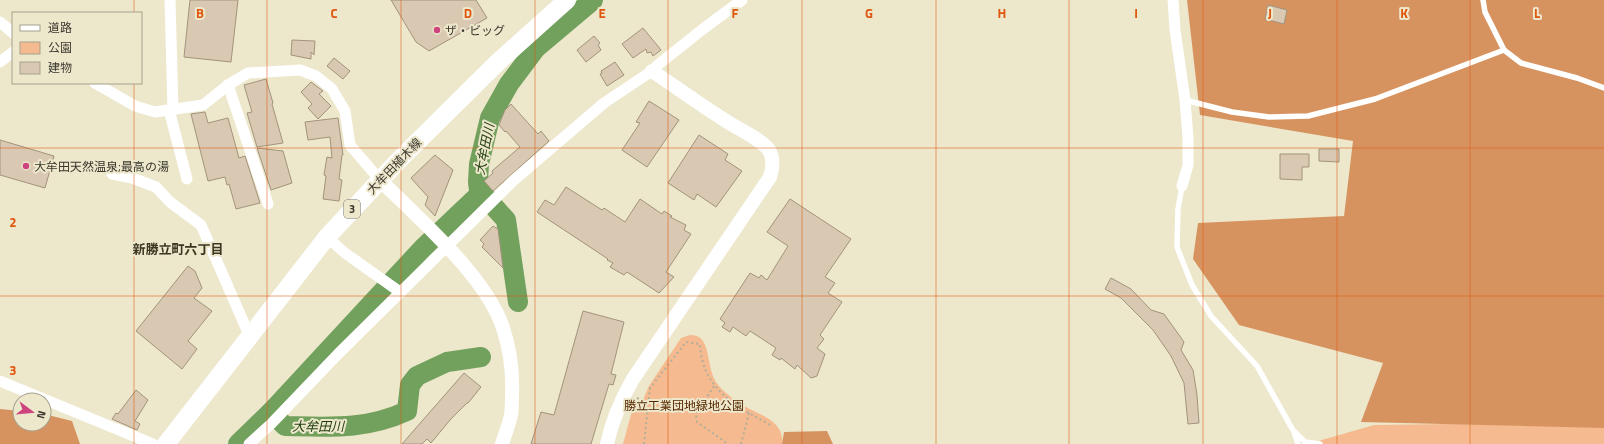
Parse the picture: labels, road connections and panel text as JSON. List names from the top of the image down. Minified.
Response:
{"streets":{"main road":["大牟田植木線","3"]},"districts":["新勝立町六丁目"],"water":["大牟田川"],"parks":["勝立工業団地緑地公園"],"places":["ザ・ビッグ","大牟田天然温泉;最高の湯"],"legend":["道路","公園","建物"],"north":"right","grid":{"columns":["B","C","D","E","F","G","H","I","J","K","L"],"rows":["2","3"]}}
